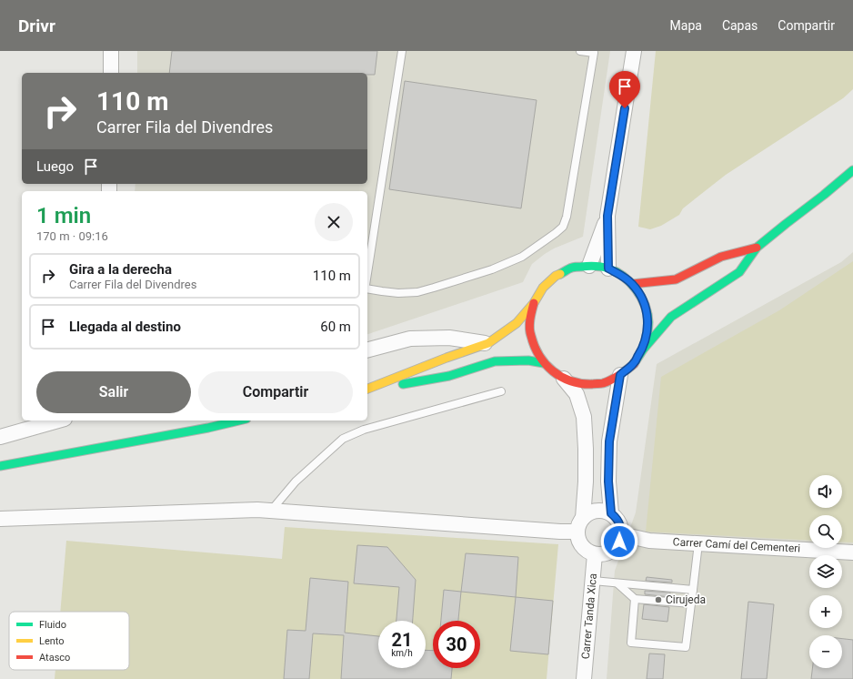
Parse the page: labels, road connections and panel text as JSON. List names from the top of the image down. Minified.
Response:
{"streets":{"street":["Carrer Camí del Cementeri","Carrer Tanda Xica"]},"crossings":[["Carrer Camí del Cementeri","Carrer Tanda Xica"]],"places":["Cirujeda"],"legend":["Fluido","Lento","Atasco"],"page":{"header":"Drivr","nav":["Mapa","Capas","Compartir"],"turn":["110 m","Carrer Fila del Divendres"],"then":"Luego","heading":["1 min","170 m · 09:16"],"list":[{"name":"Gira a la derecha","note":"Carrer Fila del Divendres","value":"110 m"},{"name":"Llegada al destino","value":"60 m"}],"buttons":["Salir","Compartir"],"map_buttons":["+","−"],"speed":"21 km/h","limit":"30"}}
